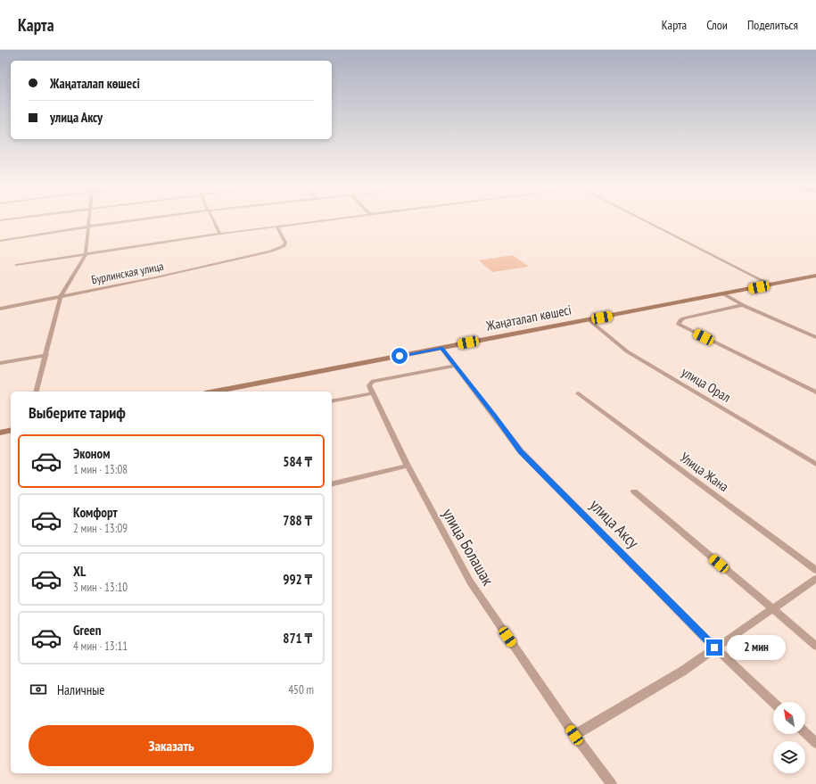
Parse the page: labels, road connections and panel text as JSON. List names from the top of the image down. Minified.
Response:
{"streets":{"main road":["Жаңаталап көшесі"],"street":["Бурлинская улица","улица Орал","Улица Жана","улица Аксу","улица Болашак"]},"crossings":[["Жаңаталап көшесі","улица Орал"],["Жаңаталап көшесі","улица Аксу"]],"north":"top left","page":{"header":"Карта","nav":["Карта","Слои","Поделиться"],"banner":["Жаңаталап көшесі","улица Аксу"],"heading":"Выберите тариф","list":[{"name":"Эконом","note":"1 мин · 13:08","value":"584 ₸"},{"name":"Комфорт","note":"2 мин · 13:09","value":"788 ₸"},{"name":"XL","note":"3 мин · 13:10","value":"992 ₸"},{"name":"Green","note":"4 мин · 13:11","value":"871 ₸"}],"bubble":"2 мин","pay":["Наличные","450 m"],"buttons":"Заказать"}}
